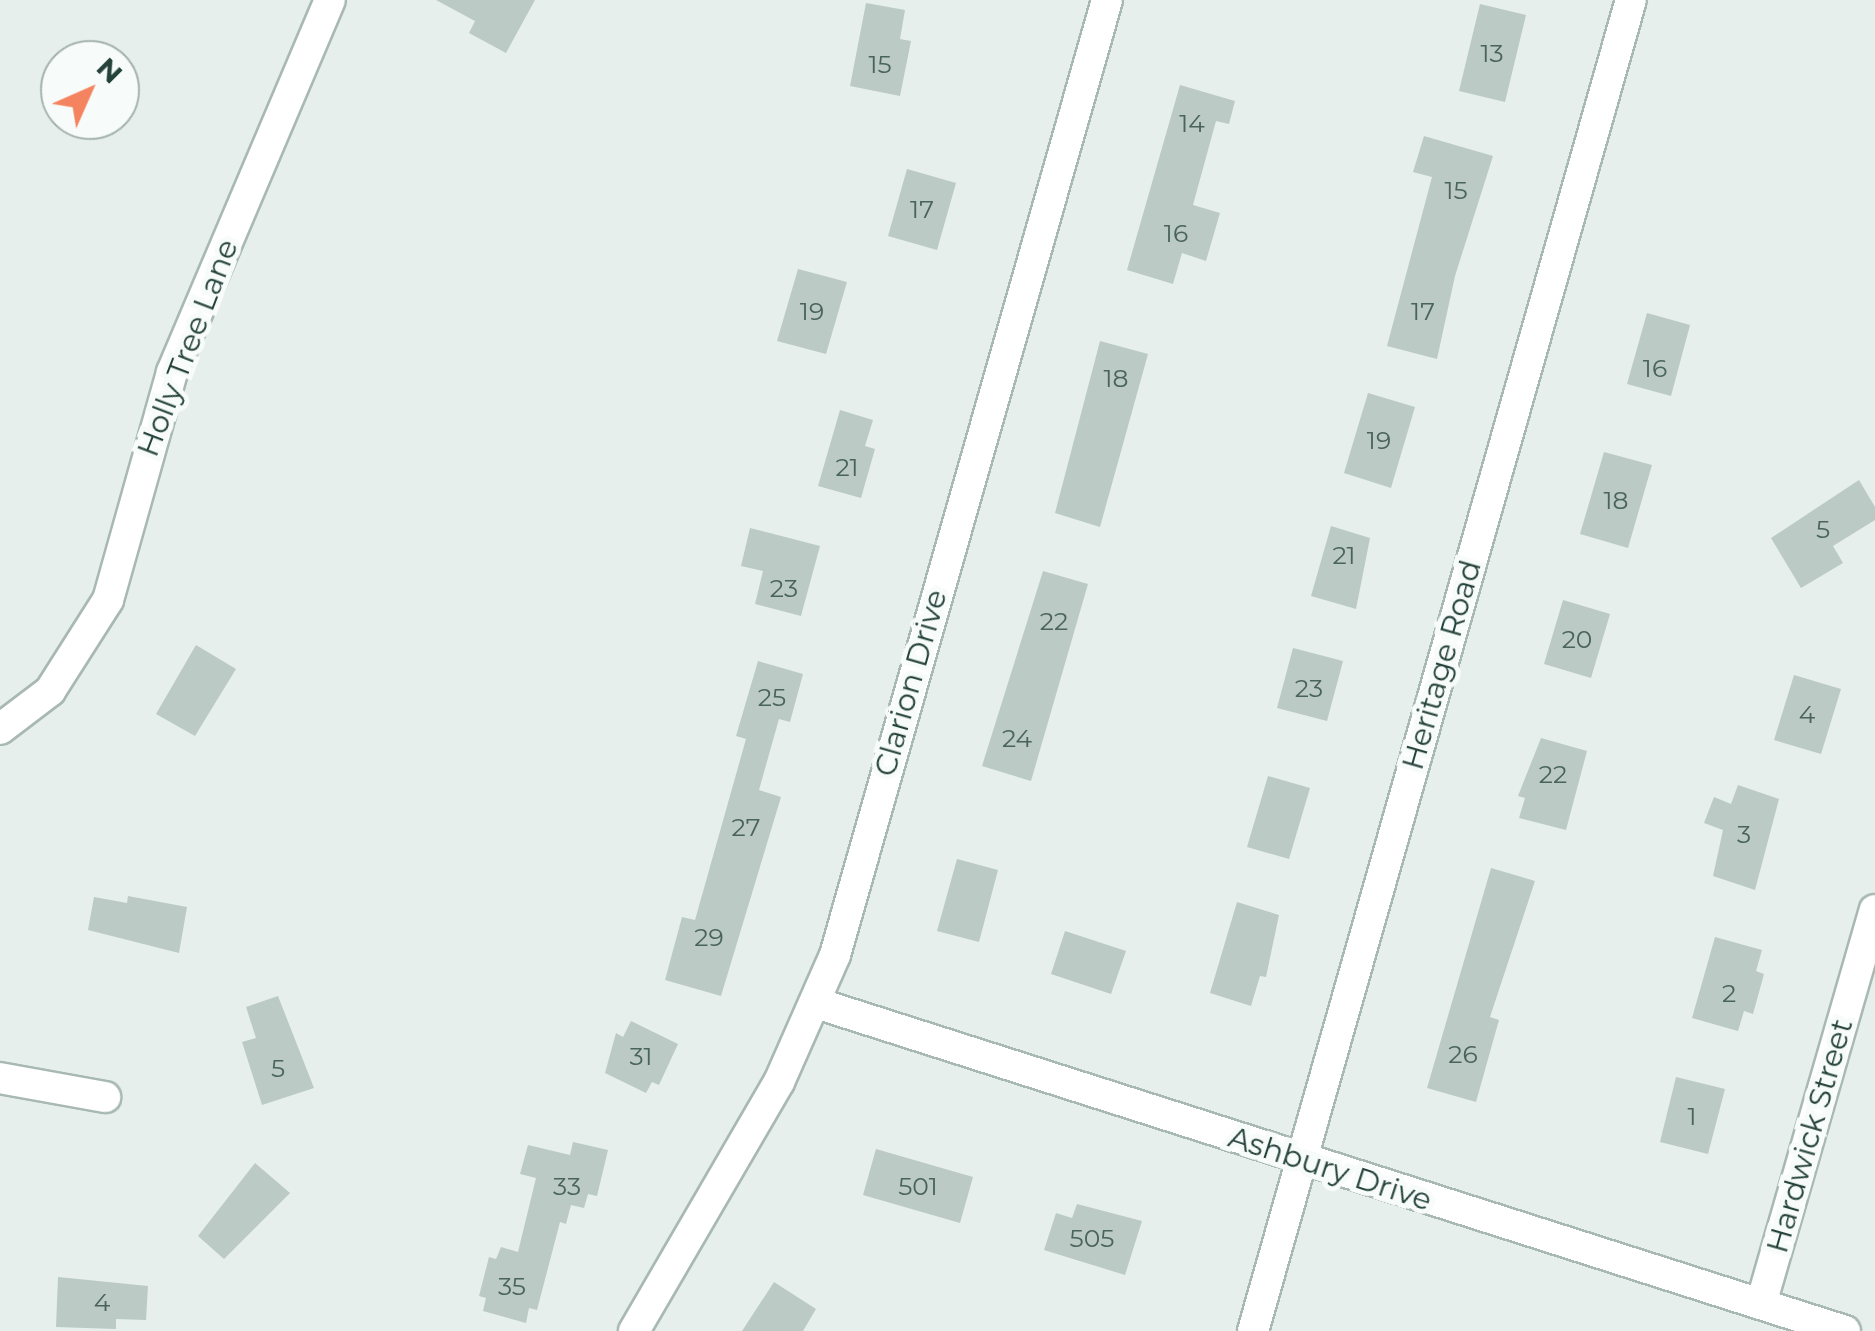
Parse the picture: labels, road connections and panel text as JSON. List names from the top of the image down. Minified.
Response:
{"streets":{"street":["Holly Tree Lane","Heritage Road","Clarion Drive","Hardwick Street","Ashbury Drive"]},"crossings":[["Heritage Road","Ashbury Drive"],["Clarion Drive","Ashbury Drive"],["Hardwick Street","Ashbury Drive"]],"house_numbers":["13","15","14","15","17","16","19","17","16","18","19","21","18","5","21","23","22","20","23","25","4","24","22","27","3","29","2","26","31","5","1","33","501","505","35","4"],"north":"top right"}
